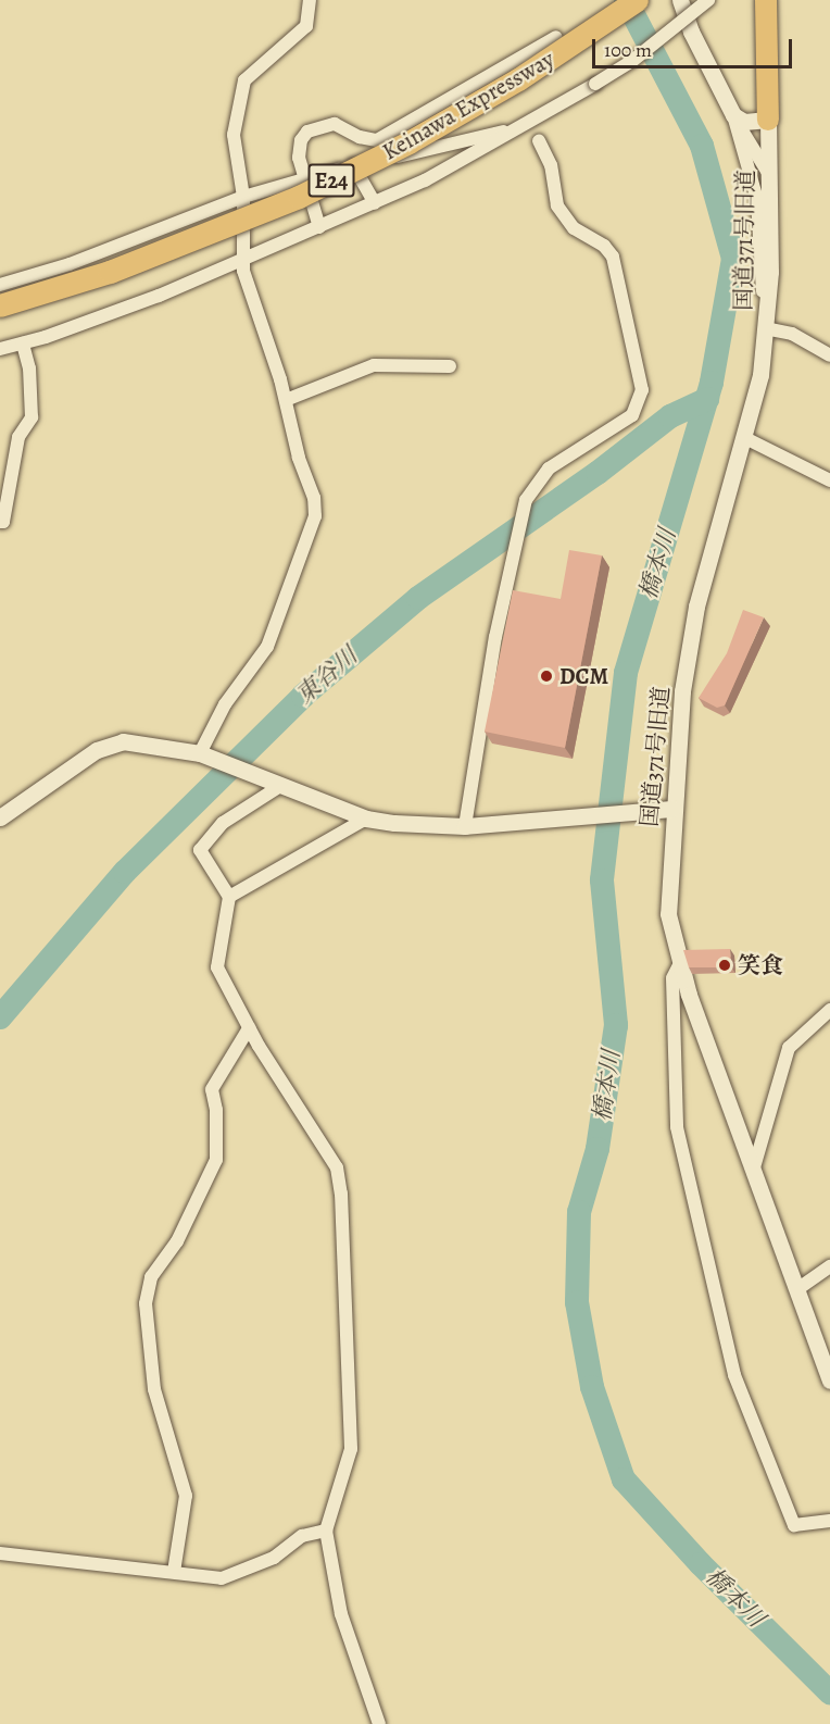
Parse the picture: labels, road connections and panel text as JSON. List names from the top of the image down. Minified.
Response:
{"streets":{"highway":["Keinawa Expressway","E24"],"street":["国道371号旧道"]},"water":["橋本川","東谷川"],"places":["DCM","笑食"],"scale_bar":"100 m"}
